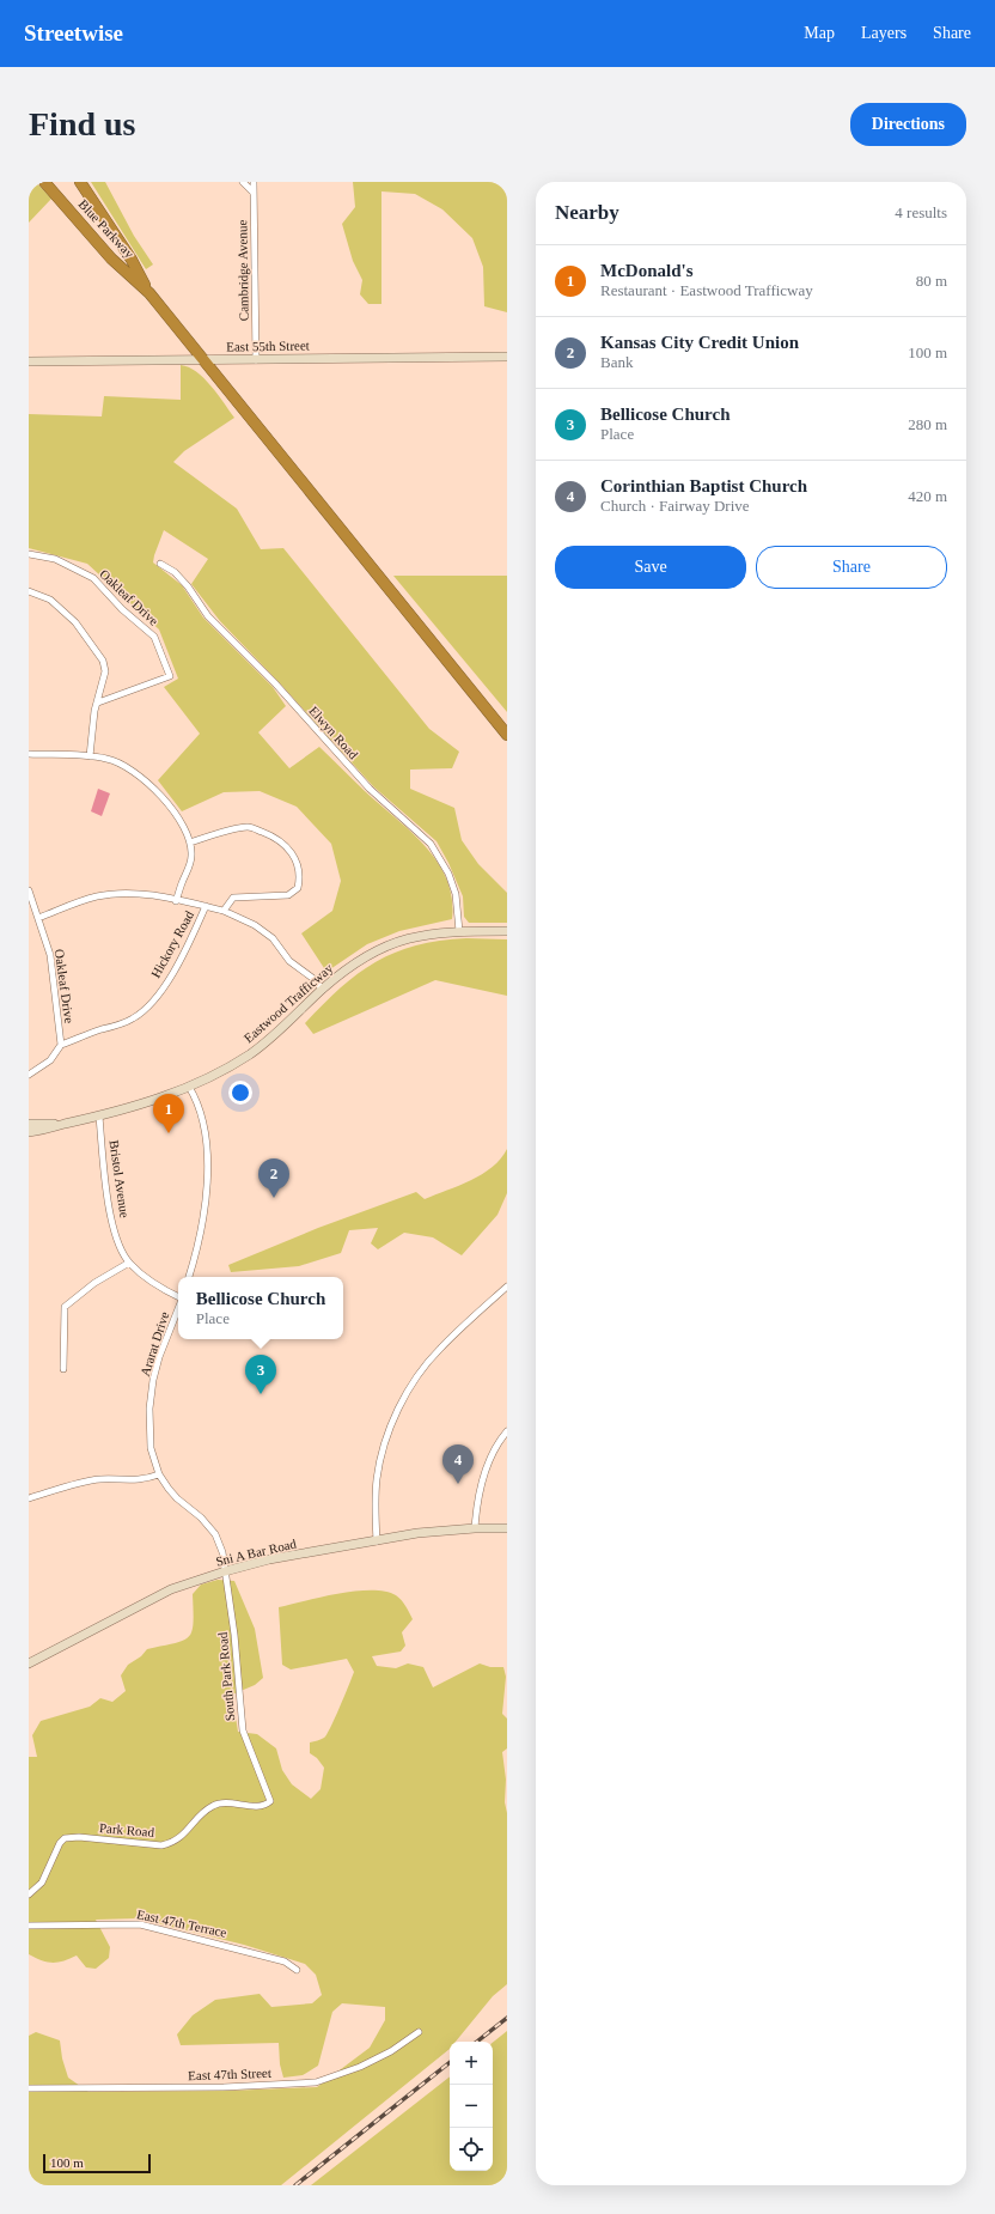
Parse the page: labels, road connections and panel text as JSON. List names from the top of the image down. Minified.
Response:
{"streets":{"highway":["Blue Parkway"],"street":["Cambridge Avenue","East 55th Street","Oakleaf Drive","Elwyn Road","Hickory Road","Eastwood Trafficway","Bristol Avenue","Ararat Drive","Sni A Bar Road","South Park Road","Park Road","East 47th Terrace","East 47th Street"]},"crossings":[["Blue Parkway","East 55th Street"],["Cambridge Avenue","East 55th Street"],["Oakleaf Drive","Hickory Road"],["Elwyn Road","Eastwood Trafficway"],["Eastwood Trafficway","Bristol Avenue"],["Ararat Drive","Sni A Bar Road"],["Ararat Drive","South Park Road"],["Sni A Bar Road","South Park Road"],["South Park Road","Park Road"]],"scale_bar":"100 m","page":{"header":"Streetwise","nav":["Map","Layers","Share"],"buttons":["Directions",["Save","Share"]],"title":"Find us","heading":["Nearby","4 results"],"list":[{"mark":"1","name":"McDonald's","note":"Restaurant · Eastwood Trafficway","value":"80 m"},{"mark":"2","name":"Kansas City Credit Union","note":"Bank","value":"100 m"},{"mark":"3","name":"Bellicose Church","note":"Place","value":"280 m"},{"mark":"4","name":"Corinthian Baptist Church","note":"Church · Fairway Drive","value":"420 m"}],"pins":["1","2","3","4"],"popup":["Bellicose Church","Place"],"map_buttons":["+","−"],"scale":"100 m"}}
